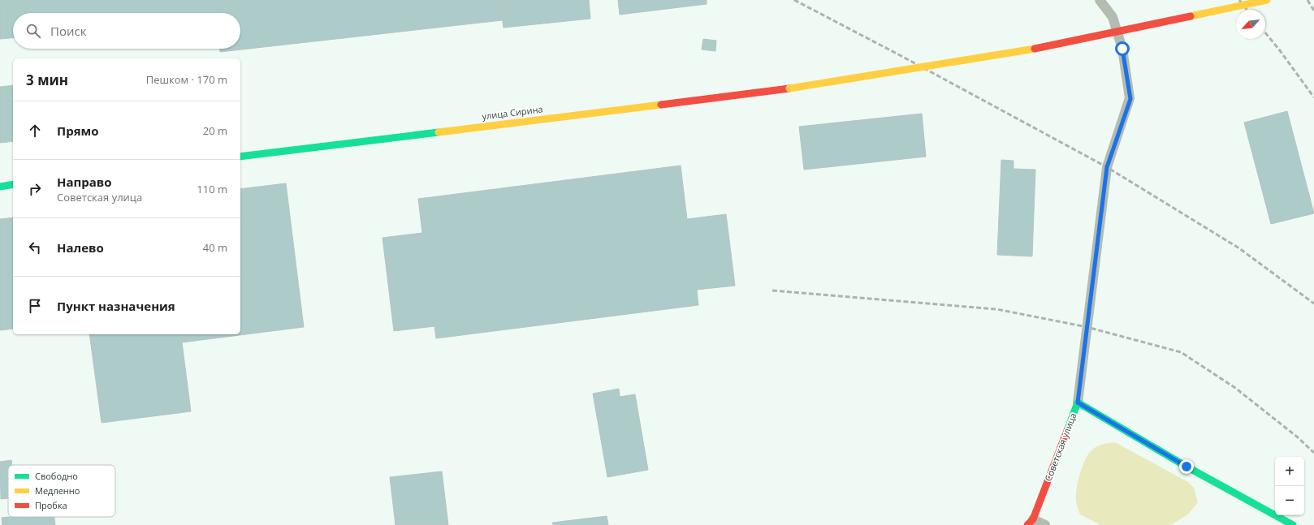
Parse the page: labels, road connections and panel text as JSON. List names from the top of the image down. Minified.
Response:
{"streets":{"street":["улица Сирина","Советская улица"]},"legend":["Свободно","Медленно","Пробка"],"north":"bottom left","page":{"search":"Поиск","heading":["3 мин","Пешком · 170 m"],"list":[["Прямо","20 m"],["Направо","Советская улица","110 m"],["Налево","40 m"],"Пункт назначения"],"map_buttons":["+","−"]}}
